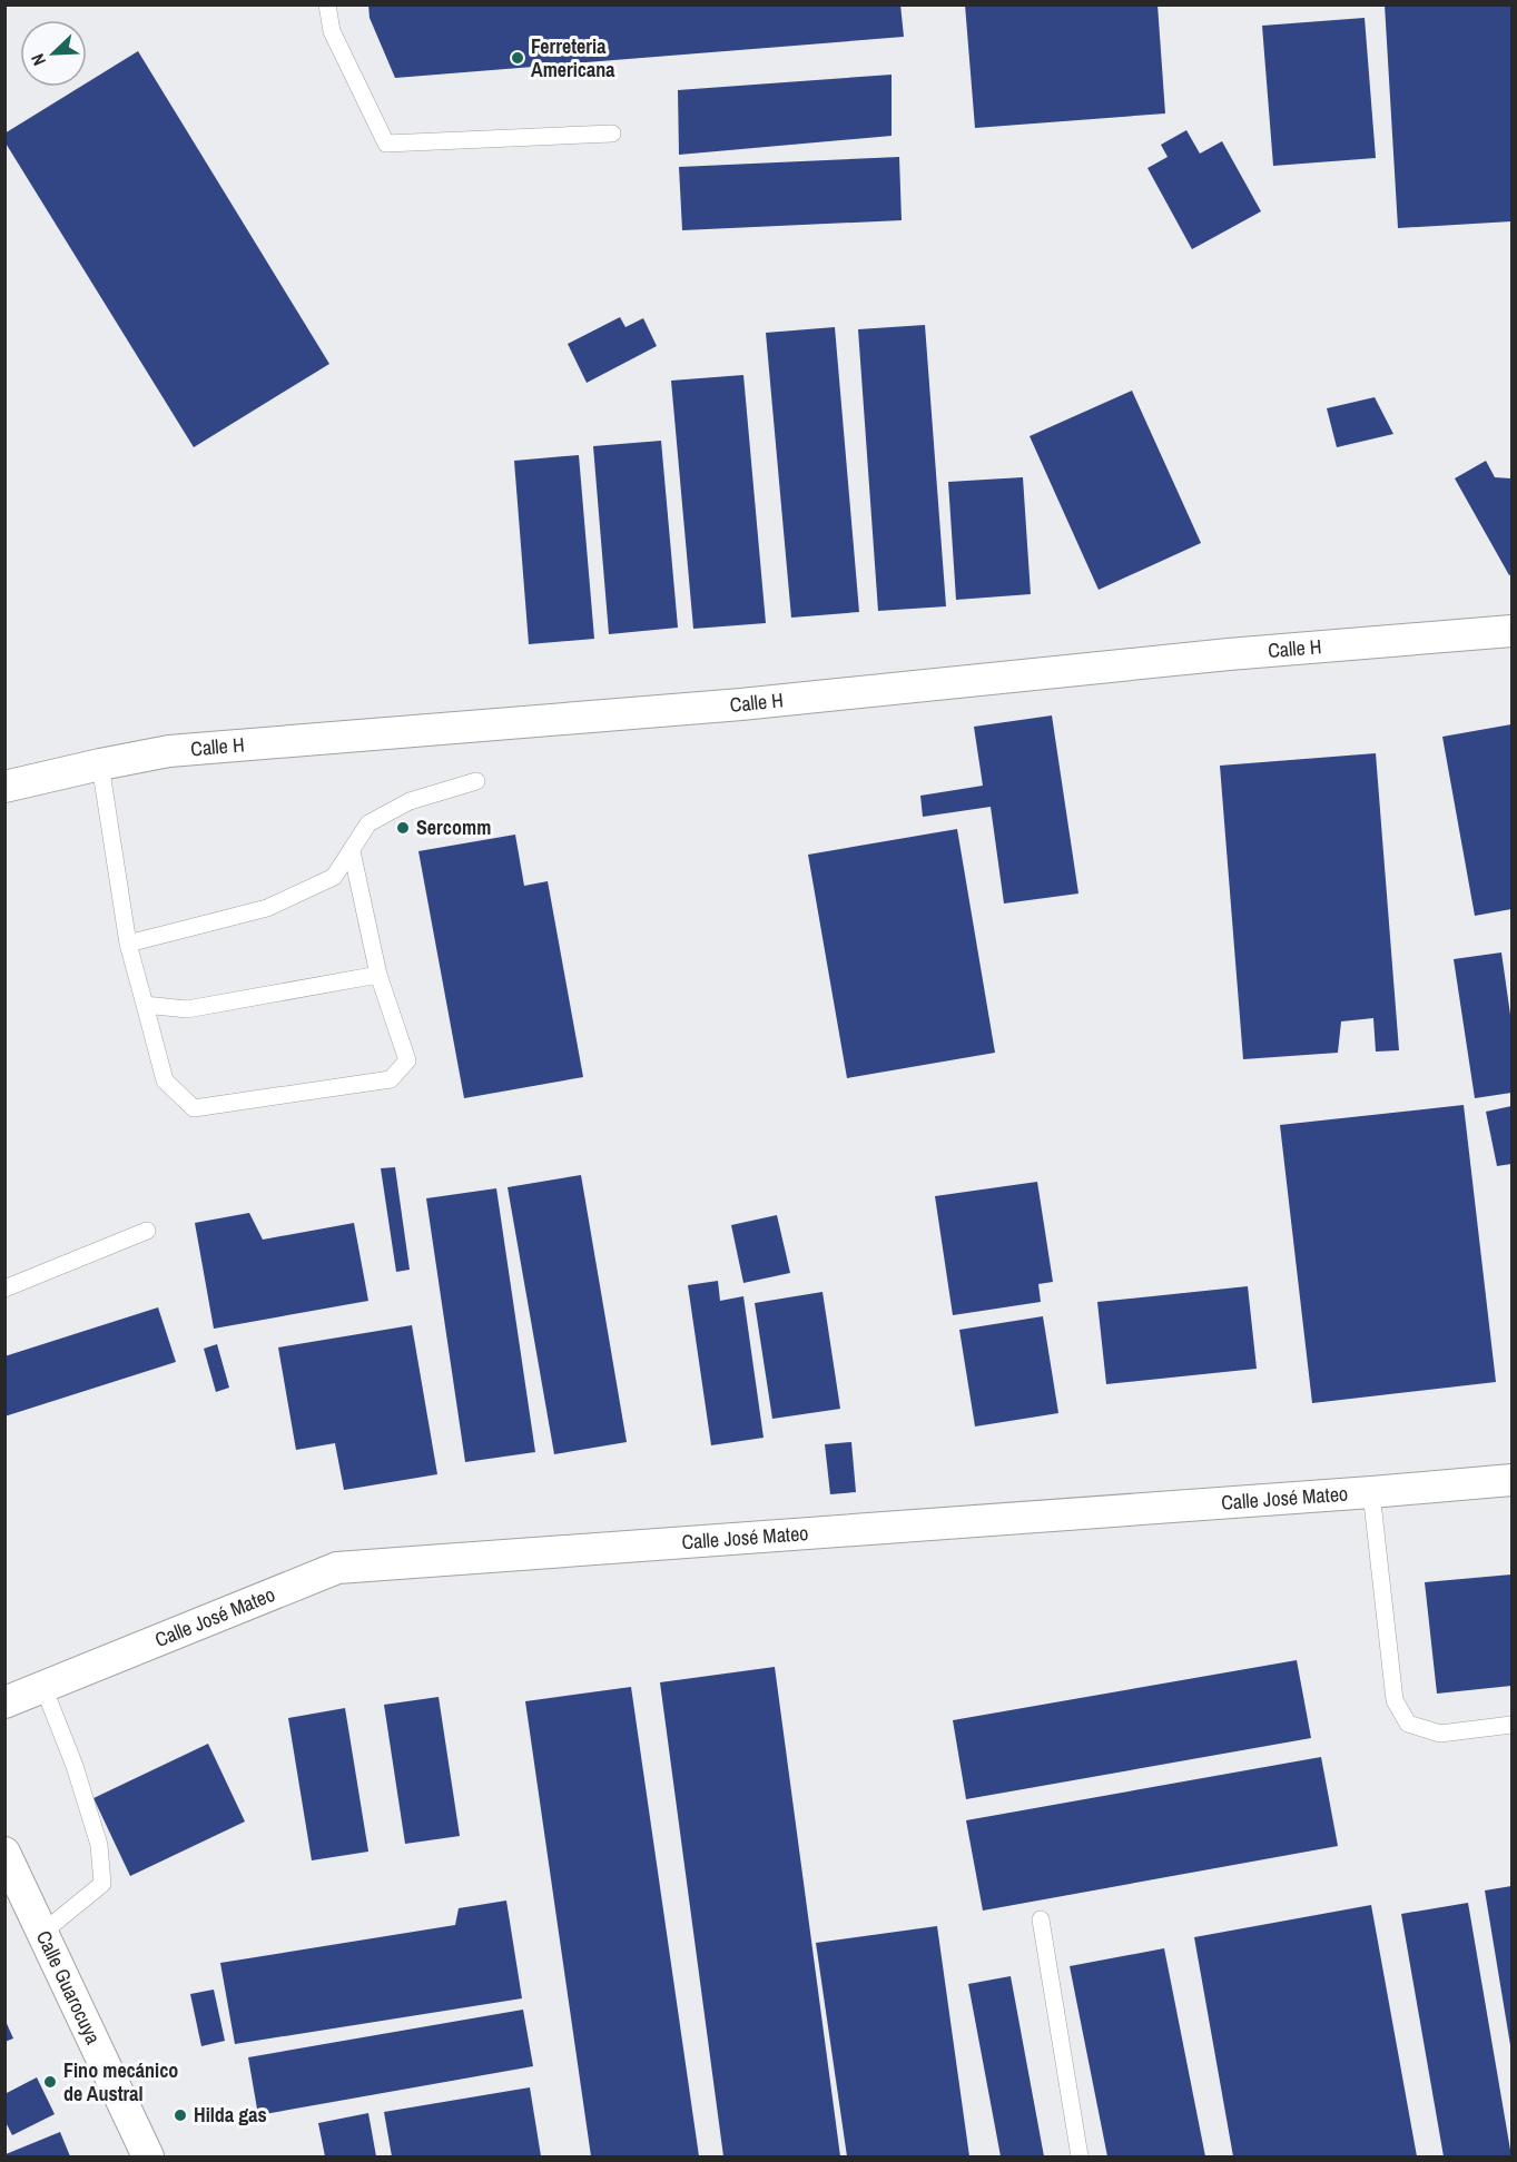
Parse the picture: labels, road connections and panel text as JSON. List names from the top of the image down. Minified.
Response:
{"streets":{"street":["Calle H","Calle José Mateo","Calle Guarocuya"]},"places":["Ferreteria Americana","Sercomm","Fino mecánico de Austral","Hilda gas"],"north":"bottom left"}
